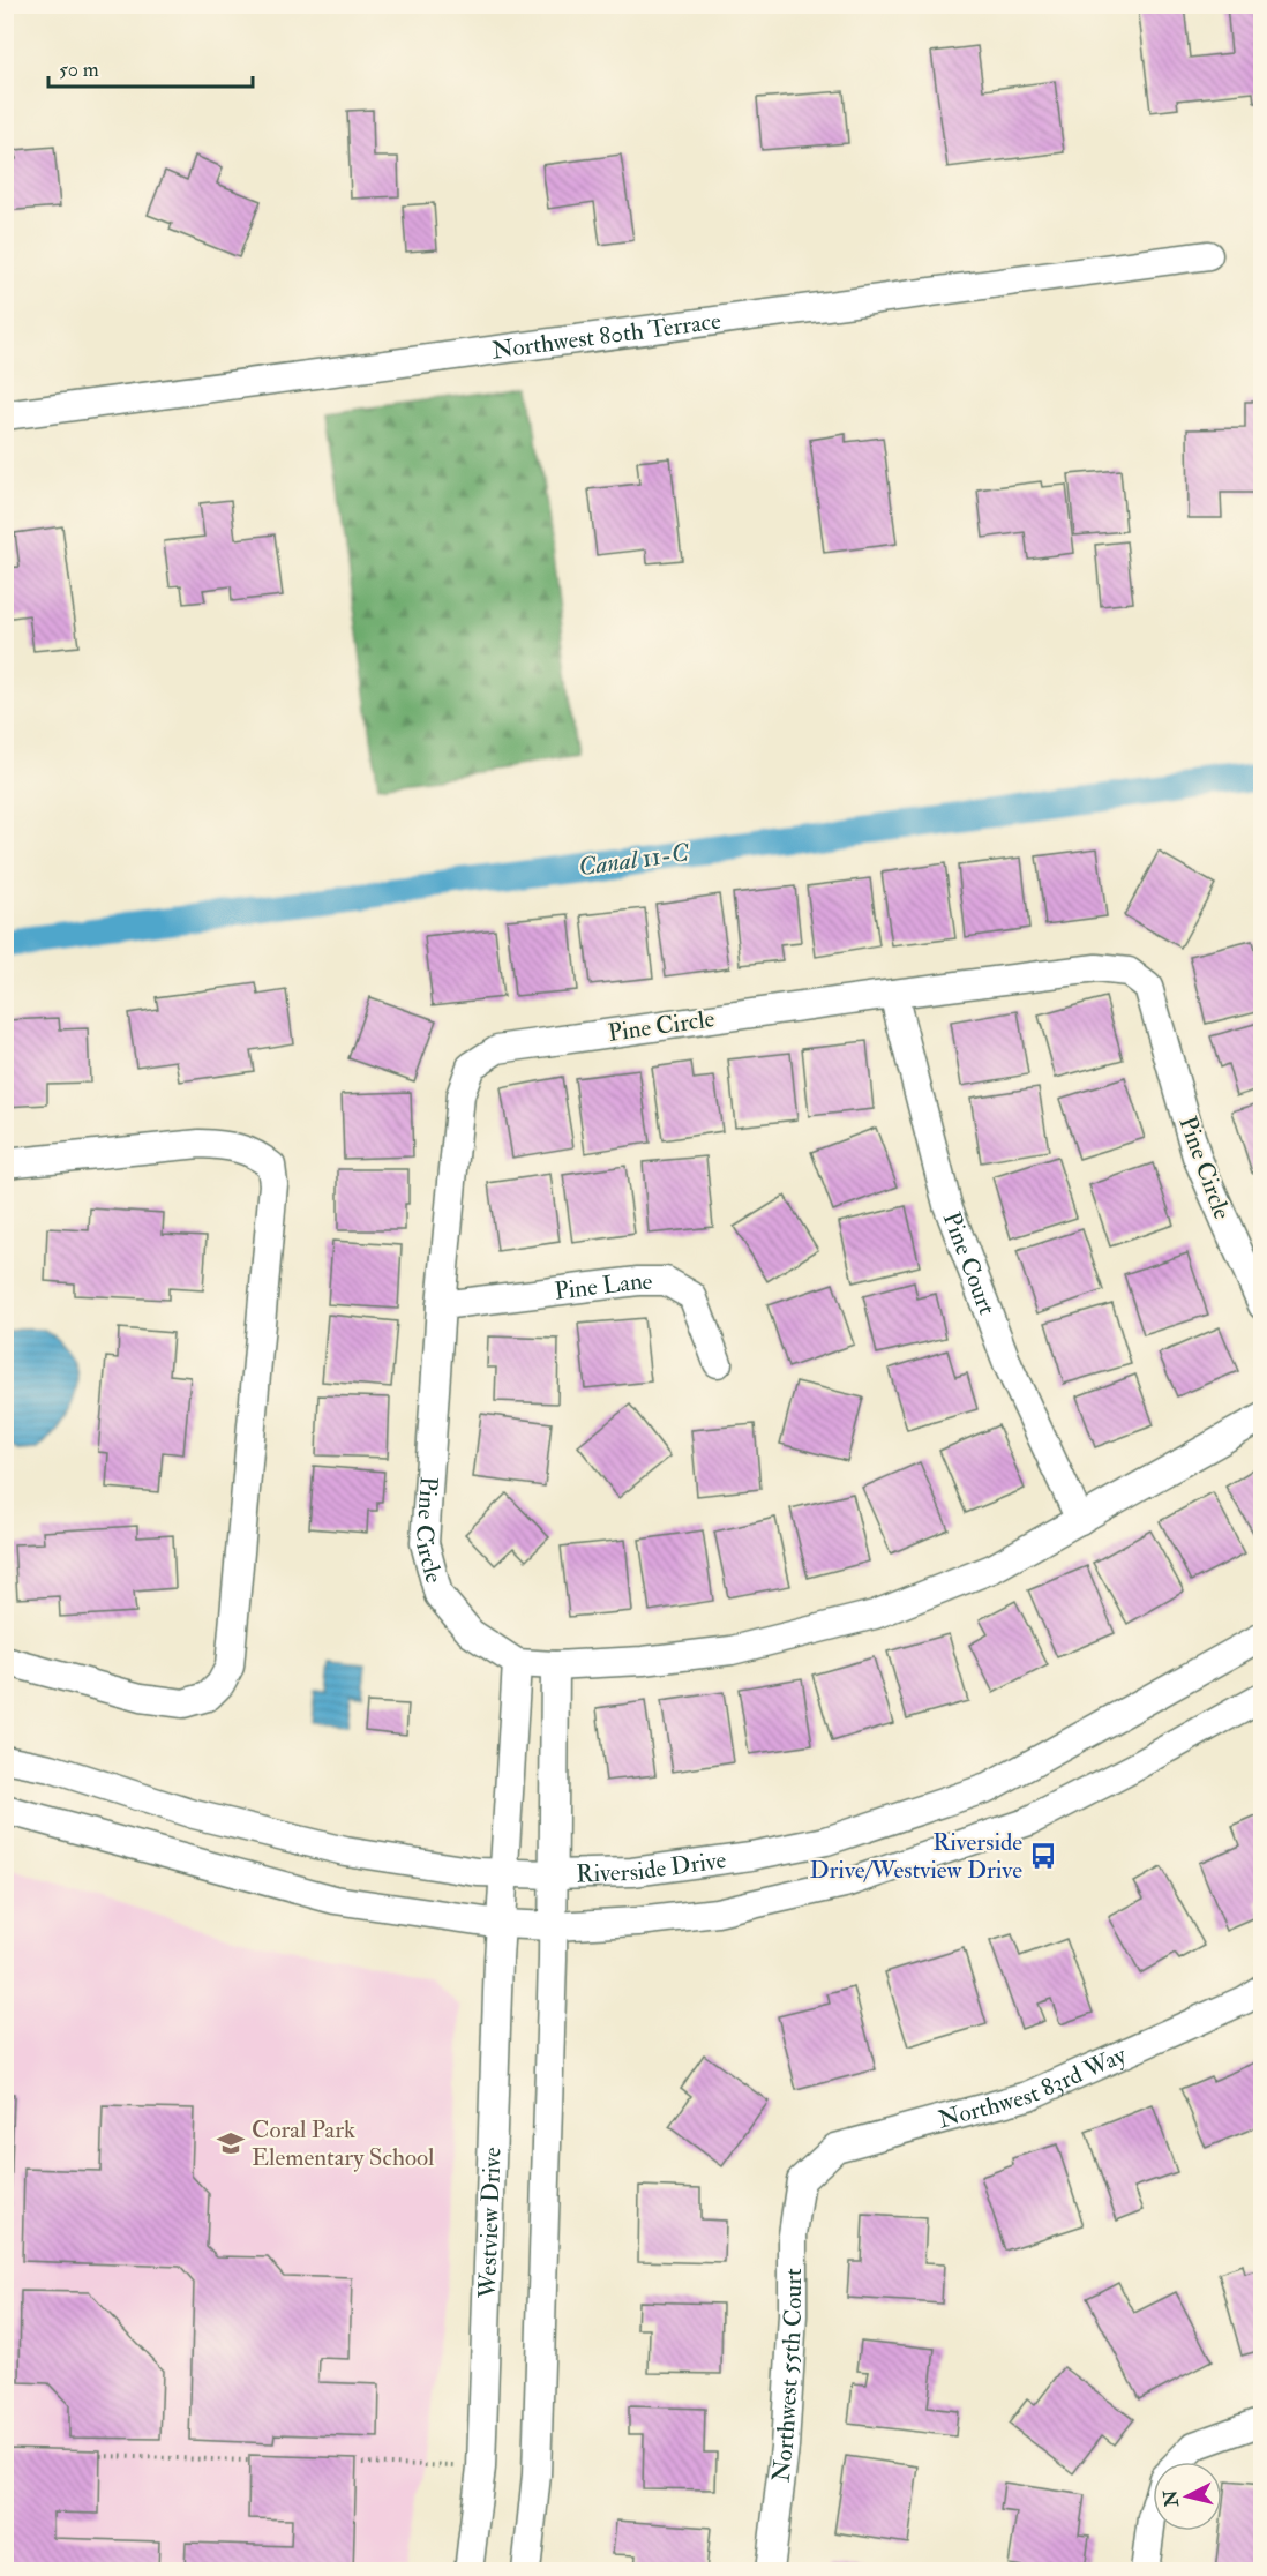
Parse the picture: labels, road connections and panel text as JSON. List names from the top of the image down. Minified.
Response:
{"streets":{"street":["Northwest 80th Terrace","Pine Circle","Pine Court","Pine Lane","Riverside Drive","Northwest 83rd Way","Westview Drive","Northwest 55th Court"]},"crossings":[["Pine Circle","Pine Court"],["Pine Circle","Pine Lane"],["Riverside Drive","Westview Drive"],["Northwest 83rd Way","Northwest 55th Court"]],"water":["Canal 11-C"],"places":{"bus stop":["Riverside Drive/Westview Drive"],"school or university":["Coral Park Elementary School"]},"scale_bar":"50 m","north":"left"}
